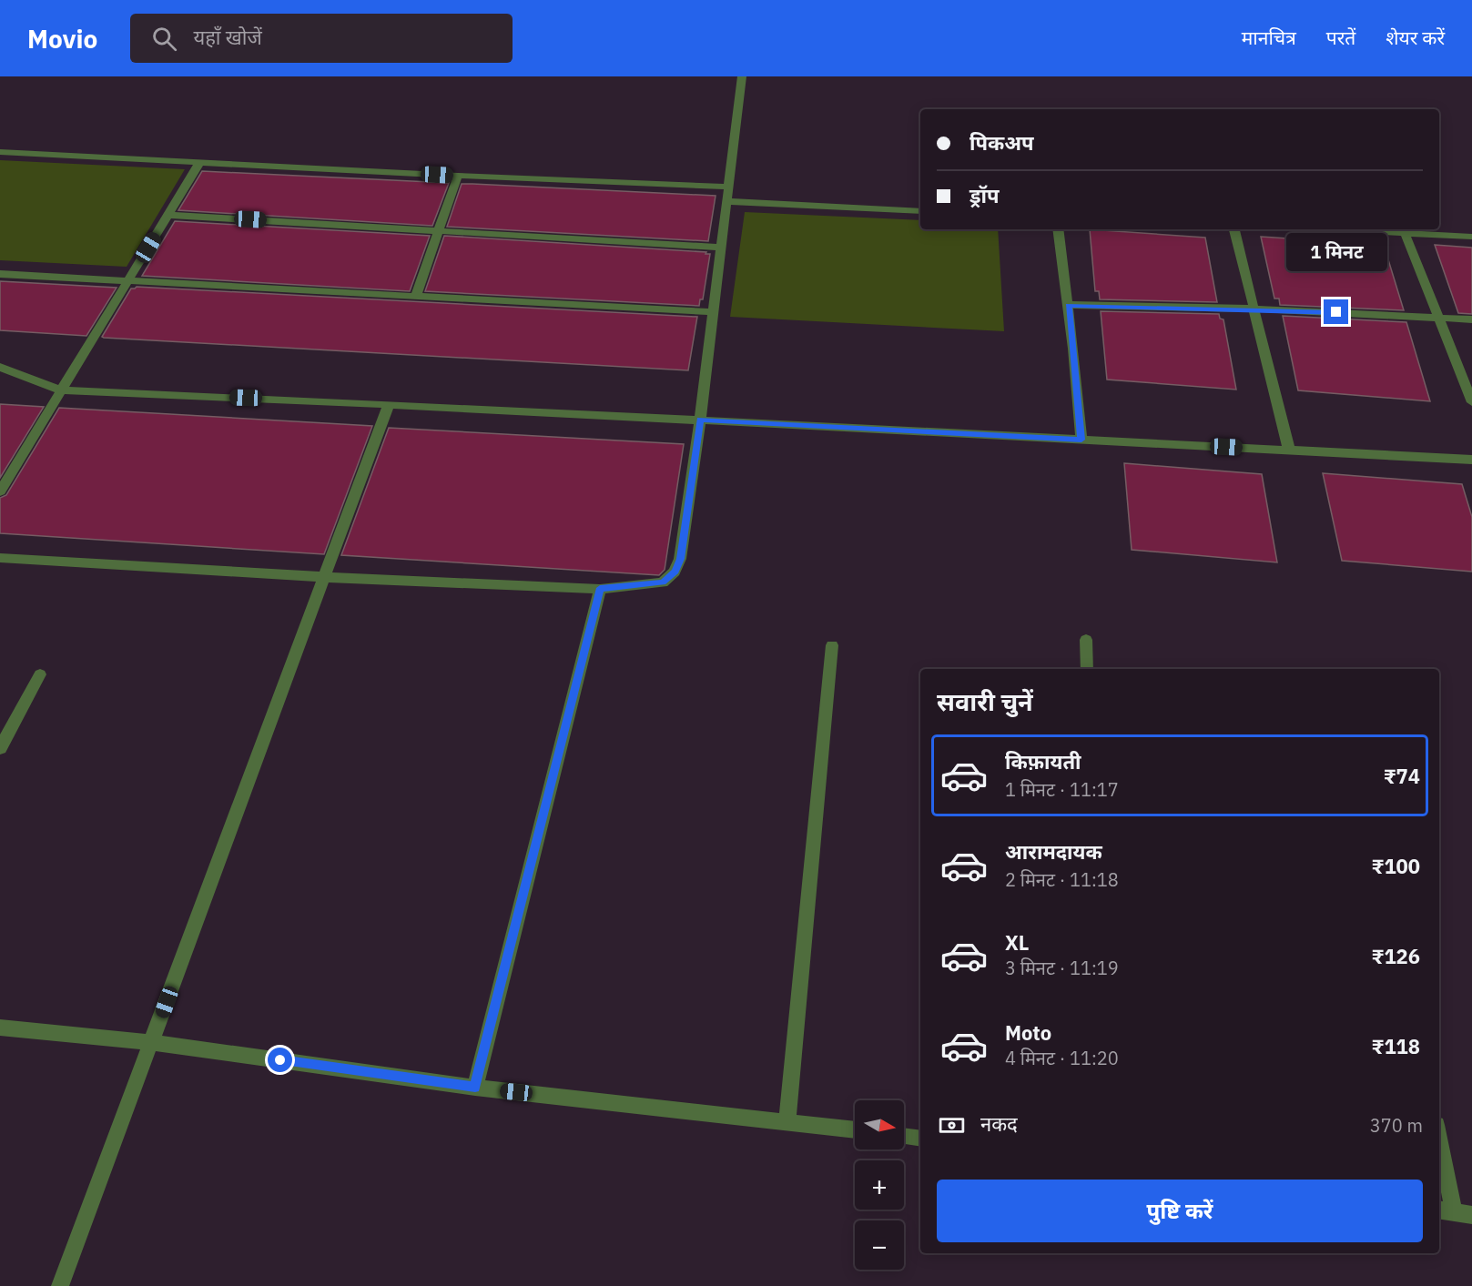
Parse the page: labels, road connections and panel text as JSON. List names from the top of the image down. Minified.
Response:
{"north":"right","page":{"header":"Movio","search":"यहाँ खोजें","nav":["मानचित्र","परतें","शेयर करें"],"banner":["पिकअप","ड्रॉप"],"bubble":"1 मिनट","heading":"सवारी चुनें","list":[{"name":"किफ़ायती","note":"1 मिनट · 11:17","value":"₹74"},{"name":"आरामदायक","note":"2 मिनट · 11:18","value":"₹100"},{"name":"XL","note":"3 मिनट · 11:19","value":"₹126"},{"name":"Moto","note":"4 मिनट · 11:20","value":"₹118"}],"pay":["नकद","370 m"],"map_buttons":["+","−"],"buttons":"पुष्टि करें"}}
